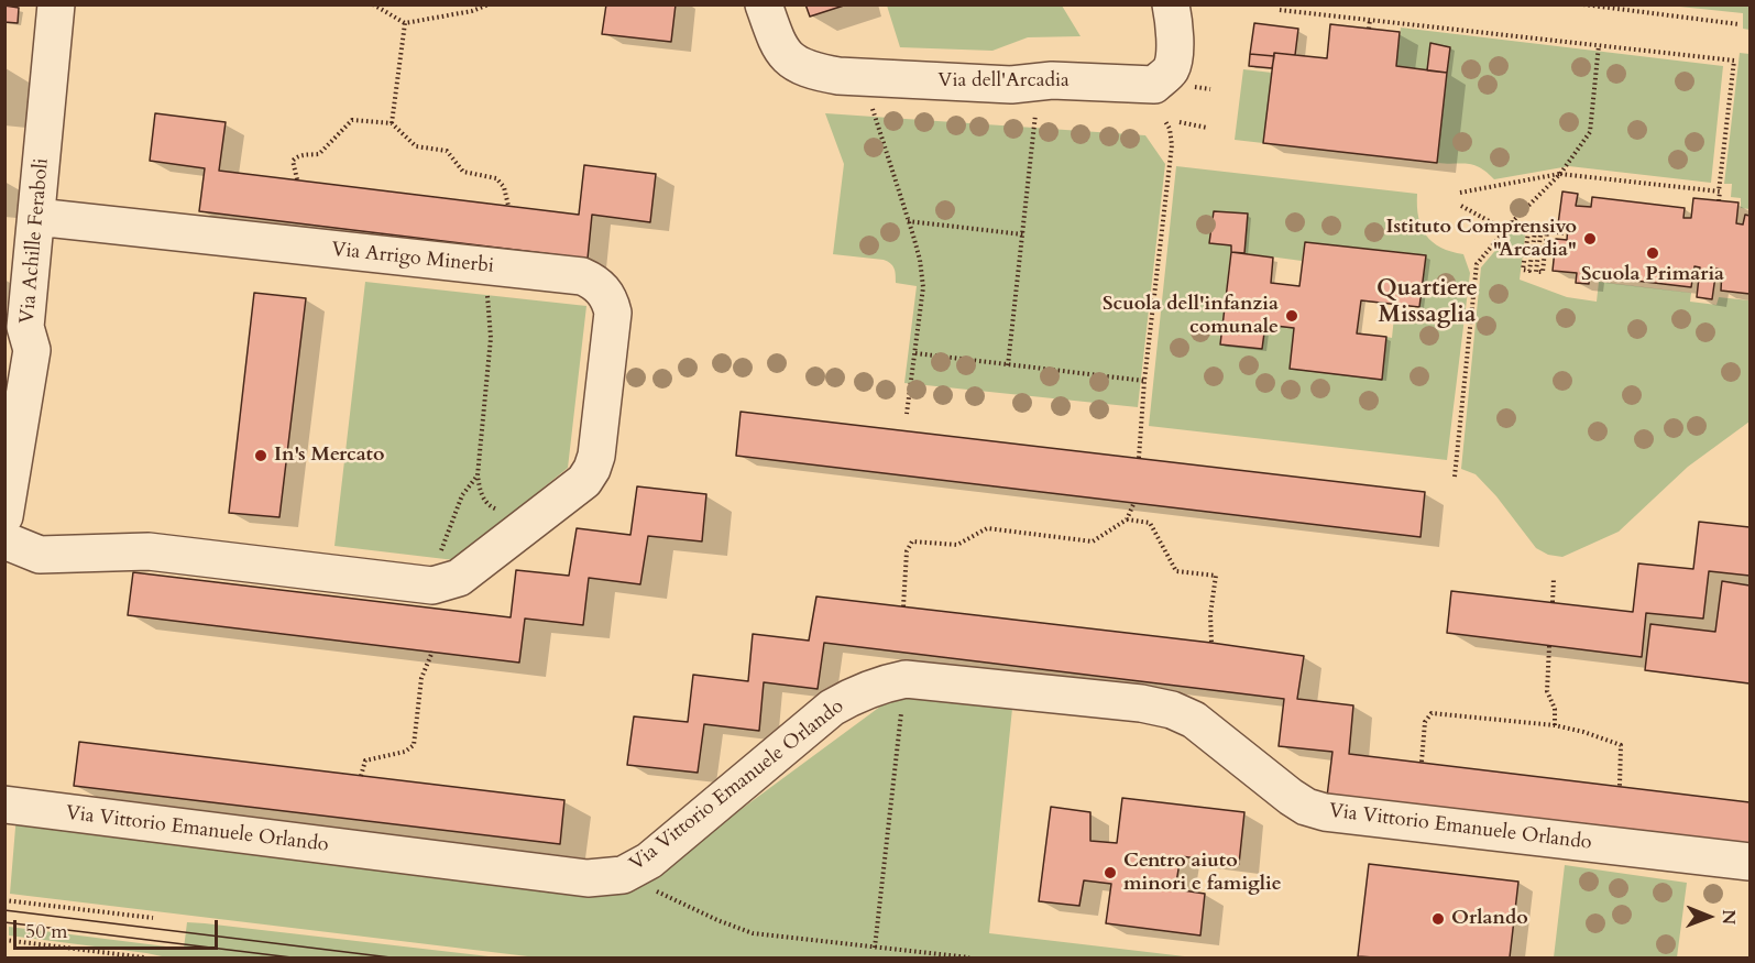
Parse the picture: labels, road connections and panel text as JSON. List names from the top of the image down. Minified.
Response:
{"streets":{"street":["Via dell'Arcadia","Via Achille Feraboli","Via Arrigo Minerbi","Via Vittorio Emanuele Orlando"]},"crossings":[["Via Achille Feraboli","Via Arrigo Minerbi"]],"districts":["Quartiere Missaglia"],"places":["Istituto Comprensivo \"Arcadia\"","Scuola Primaria","Scuola dell'infanzia comunale","In's Mercato","Centro aiuto minori e famiglie","Orlando"],"scale_bar":"50 m","north":"right"}
